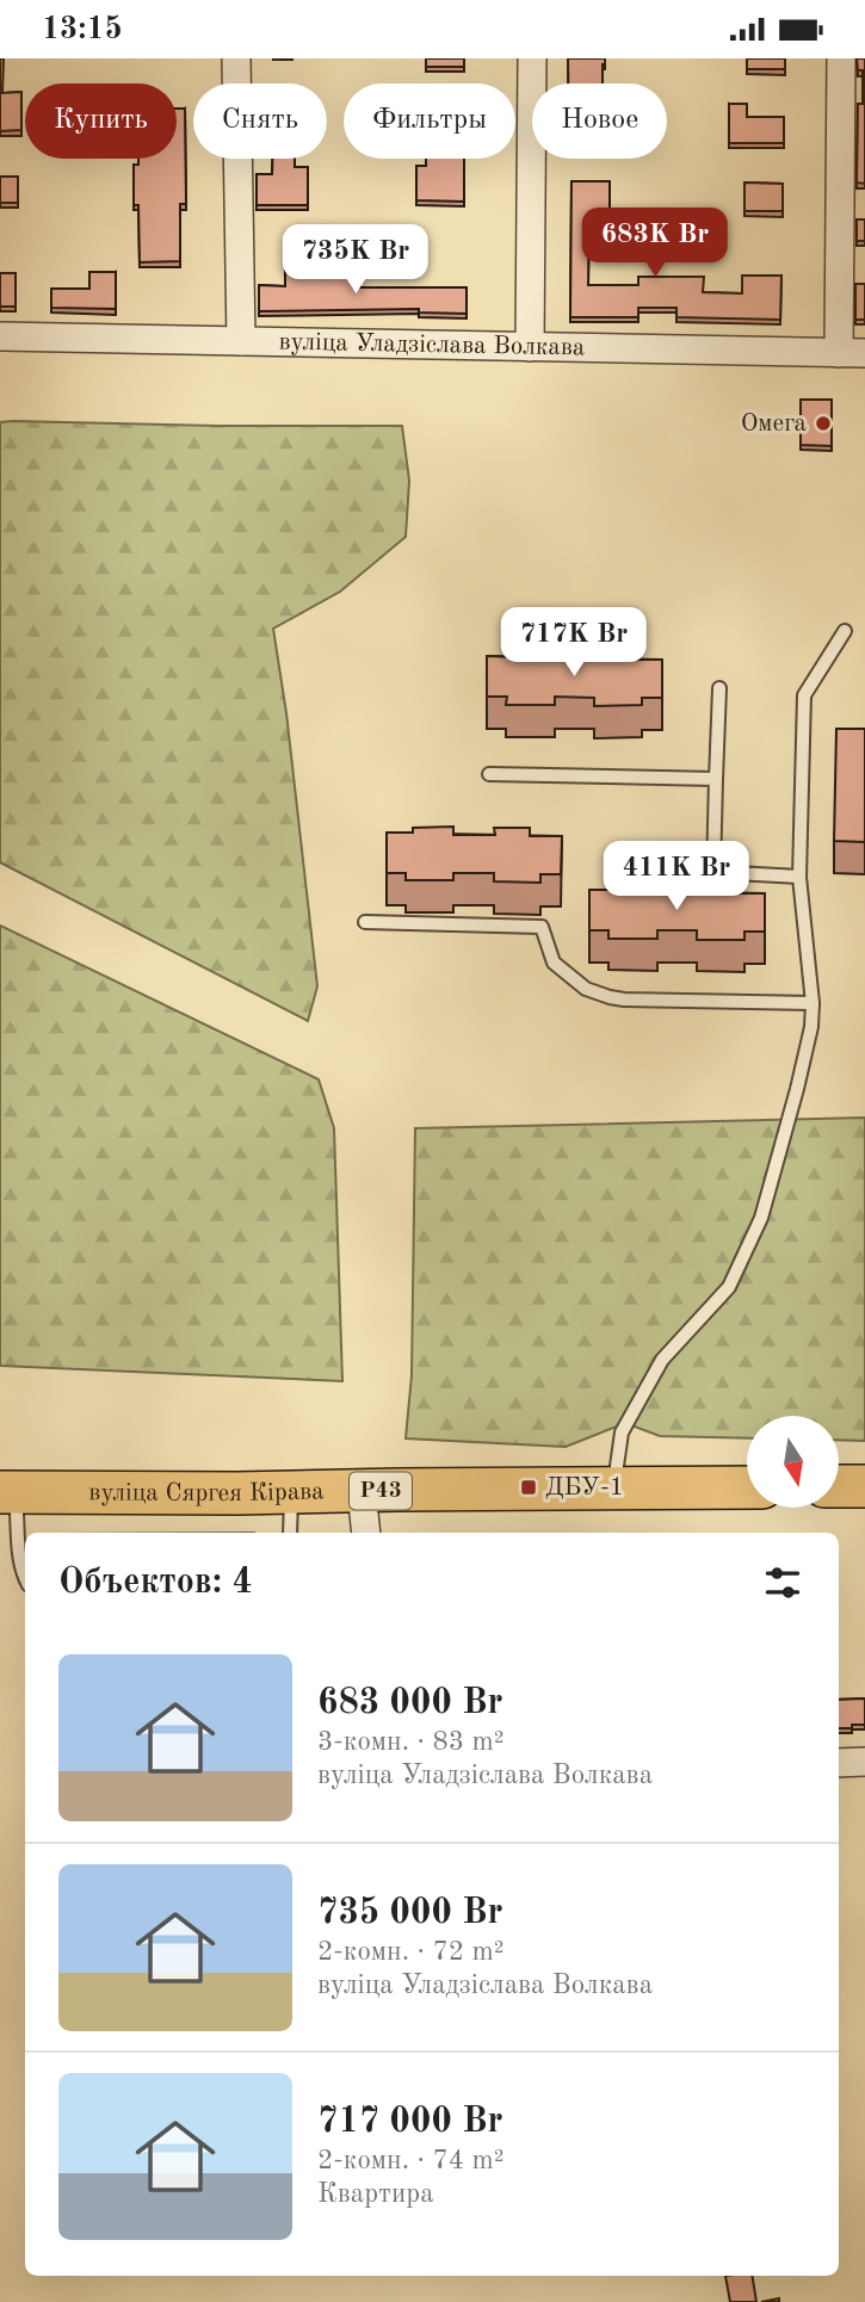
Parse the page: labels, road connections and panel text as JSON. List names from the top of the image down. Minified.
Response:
{"streets":{"main road":["Р43","вуліца Сяргея Кірава"],"street":["вуліца Уладзіслава Волкава"]},"places":{"other":["Омега"],"transit":["ДБУ-1"]},"north":"bottom","page":{"status":"13:15","chip":["Купить","Снять","Фильтры","Новое"],"price":["683K Br","735K Br","717K Br","411K Br"],"heading":"Объектов: 4","list":[{"name":"683 000 Br","note":"3-комн. · 83 m² · вуліца Уладзіслава Волкава"},{"name":"735 000 Br","note":"2-комн. · 72 m² · вуліца Уладзіслава Волкава"},{"name":"717 000 Br","note":"2-комн. · 74 m² · Квартира"}]}}
